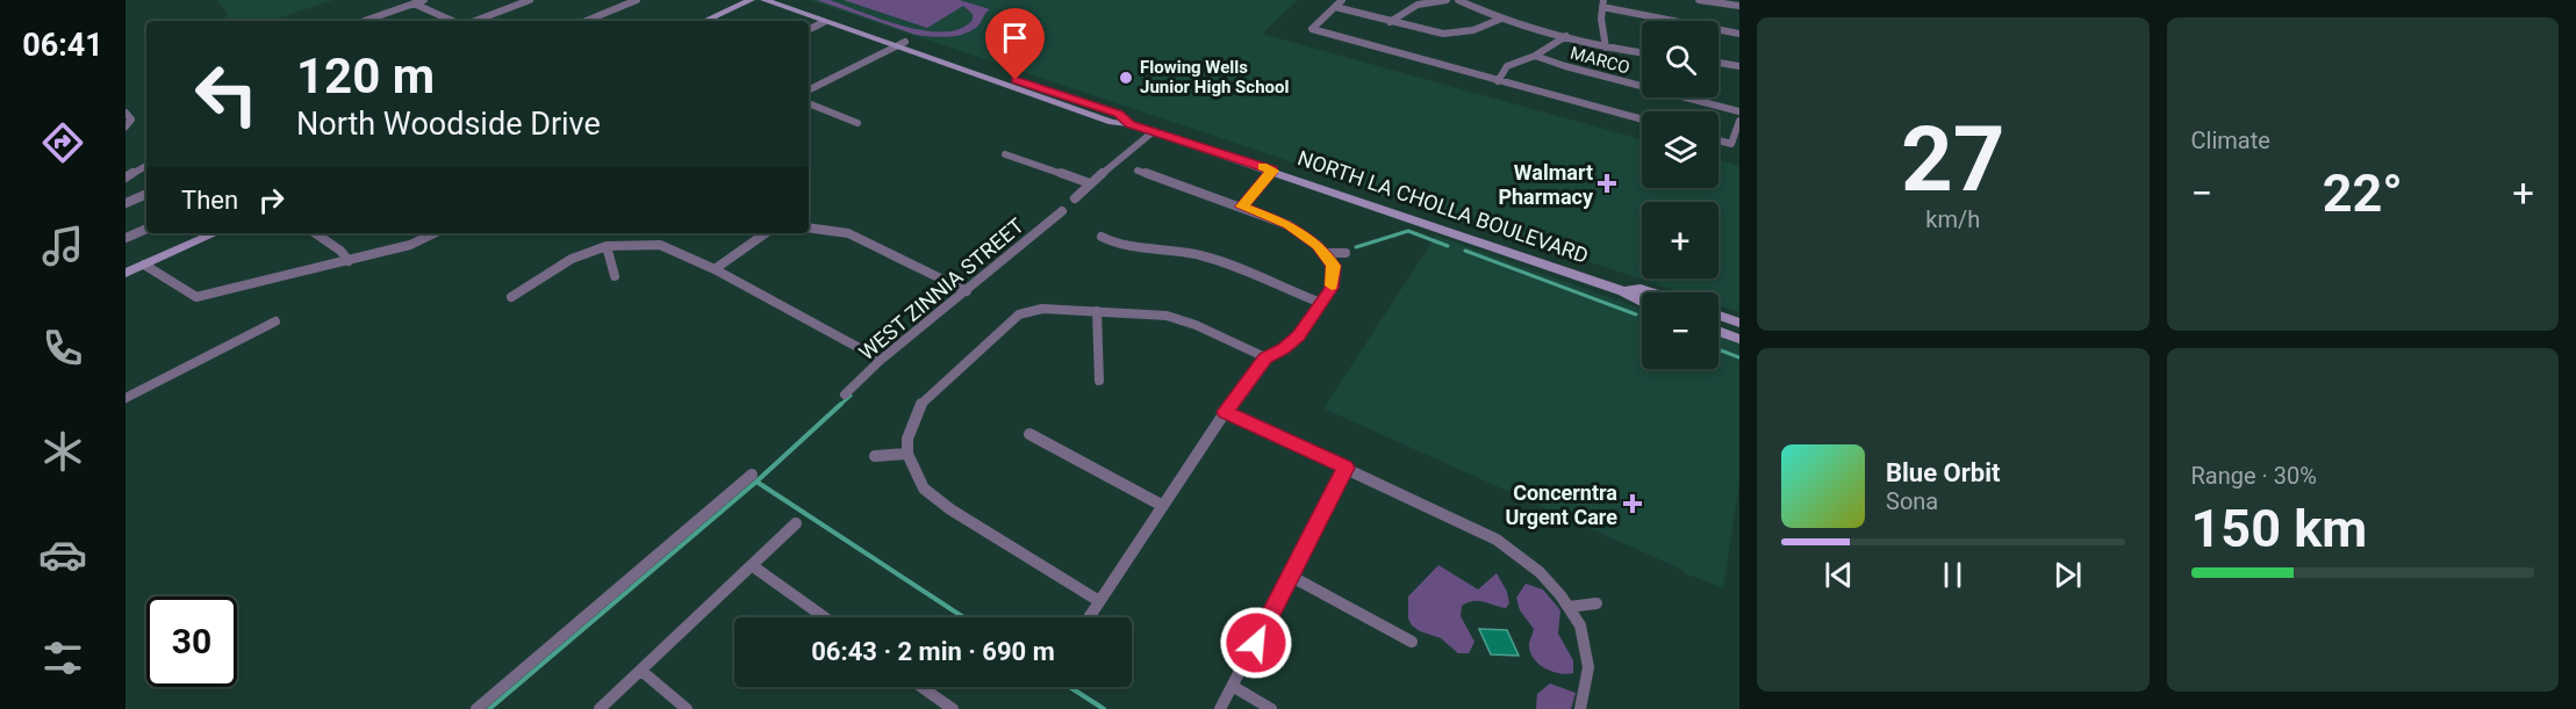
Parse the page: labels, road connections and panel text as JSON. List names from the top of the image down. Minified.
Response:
{"streets":{"street":["MARCO","NORTH LA CHOLLA BOULEVARD","WEST ZINNIA STREET"]},"places":{"other":["Flowing Wells Junior High School"],"health":["Walmart Pharmacy","Concerntra Urgent Care"]},"page":{"tabs":"06:41","tile":[["27","km/h"],"Climate",["Range · 30%","150 km"]],"map_buttons":["+","−"],"turn":["120 m","North Woodside Drive"],"heat":["−","22°","+"],"then":"Then","song":["Blue Orbit","Sona"],"limit":"30","trip":"06:43 · 2 min · 690 m"}}
